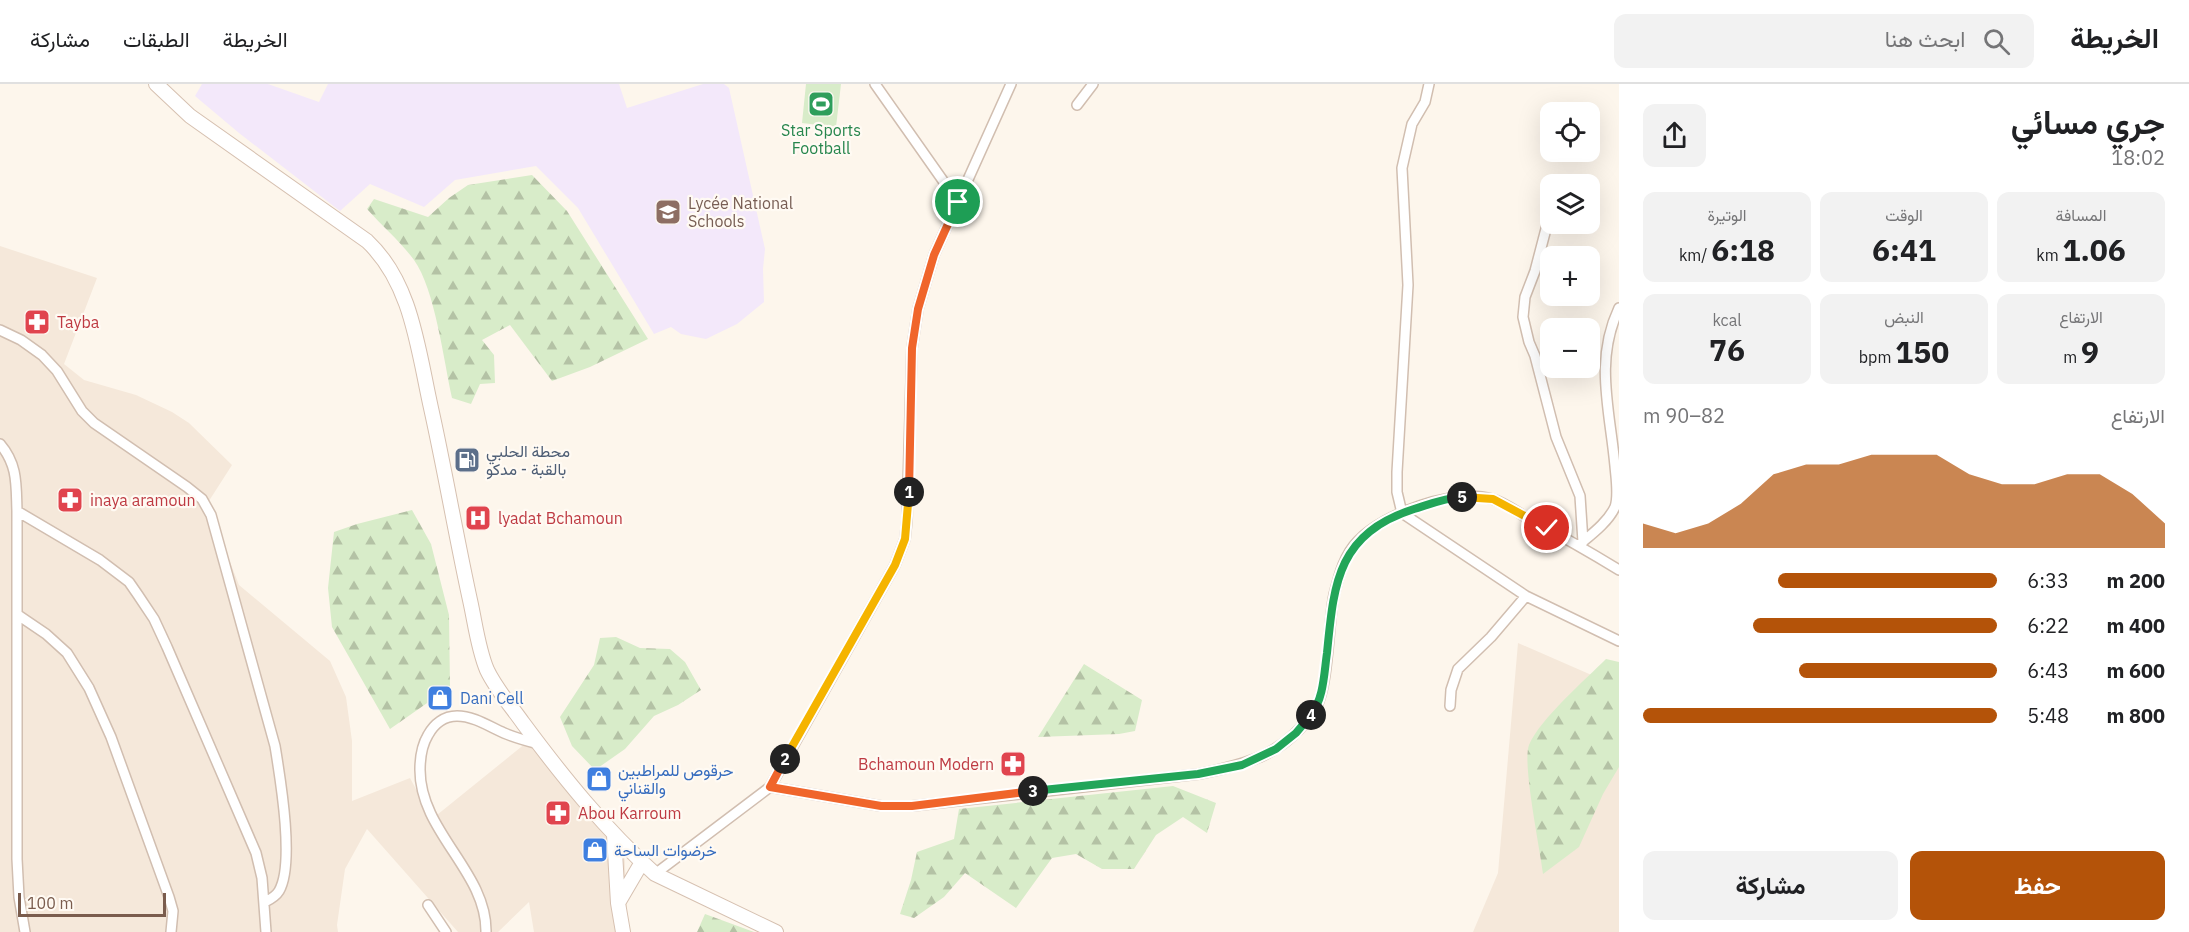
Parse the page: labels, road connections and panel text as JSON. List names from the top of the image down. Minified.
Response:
{"places":{"sports":["Star Sports Football"],"school or university":["Lycée National Schools"],"pharmacy":["Tayba","inaya aramoun","Bchamoun Modern","Abou Karroum"],"fuel station":["محطة الحلبي بالقبة - مدكو"],"hospital":["lyadat Bchamoun"],"shop":["Dani Cell","حرقوص للمراطبين والقناني","خرضوات الساحة"]},"scale_bar":"100 m","page":{"header":"الخريطة","search":"ابحث هنا","nav":["الخريطة","الطبقات","مشاركة"],"heading":["جري مسائي","18:02"],"map_buttons":["+","−"],"stats":[["المسافة","1.06 km"],["الوقت","6:41"],["الوتيرة","6:18 /km"],["الارتفاع","9 m"],["النبض","150 bpm"],["kcal","76"]],"chart":["الارتفاع","82–90 m"],"pins":["1","5","4","2","3"],"list":[{"name":"200 m","note":"6:33"},{"name":"400 m","note":"6:22"},{"name":"600 m","note":"6:43"},{"name":"800 m","note":"5:48"}],"buttons":["حفظ","مشاركة"],"scale":"100 m"}}
